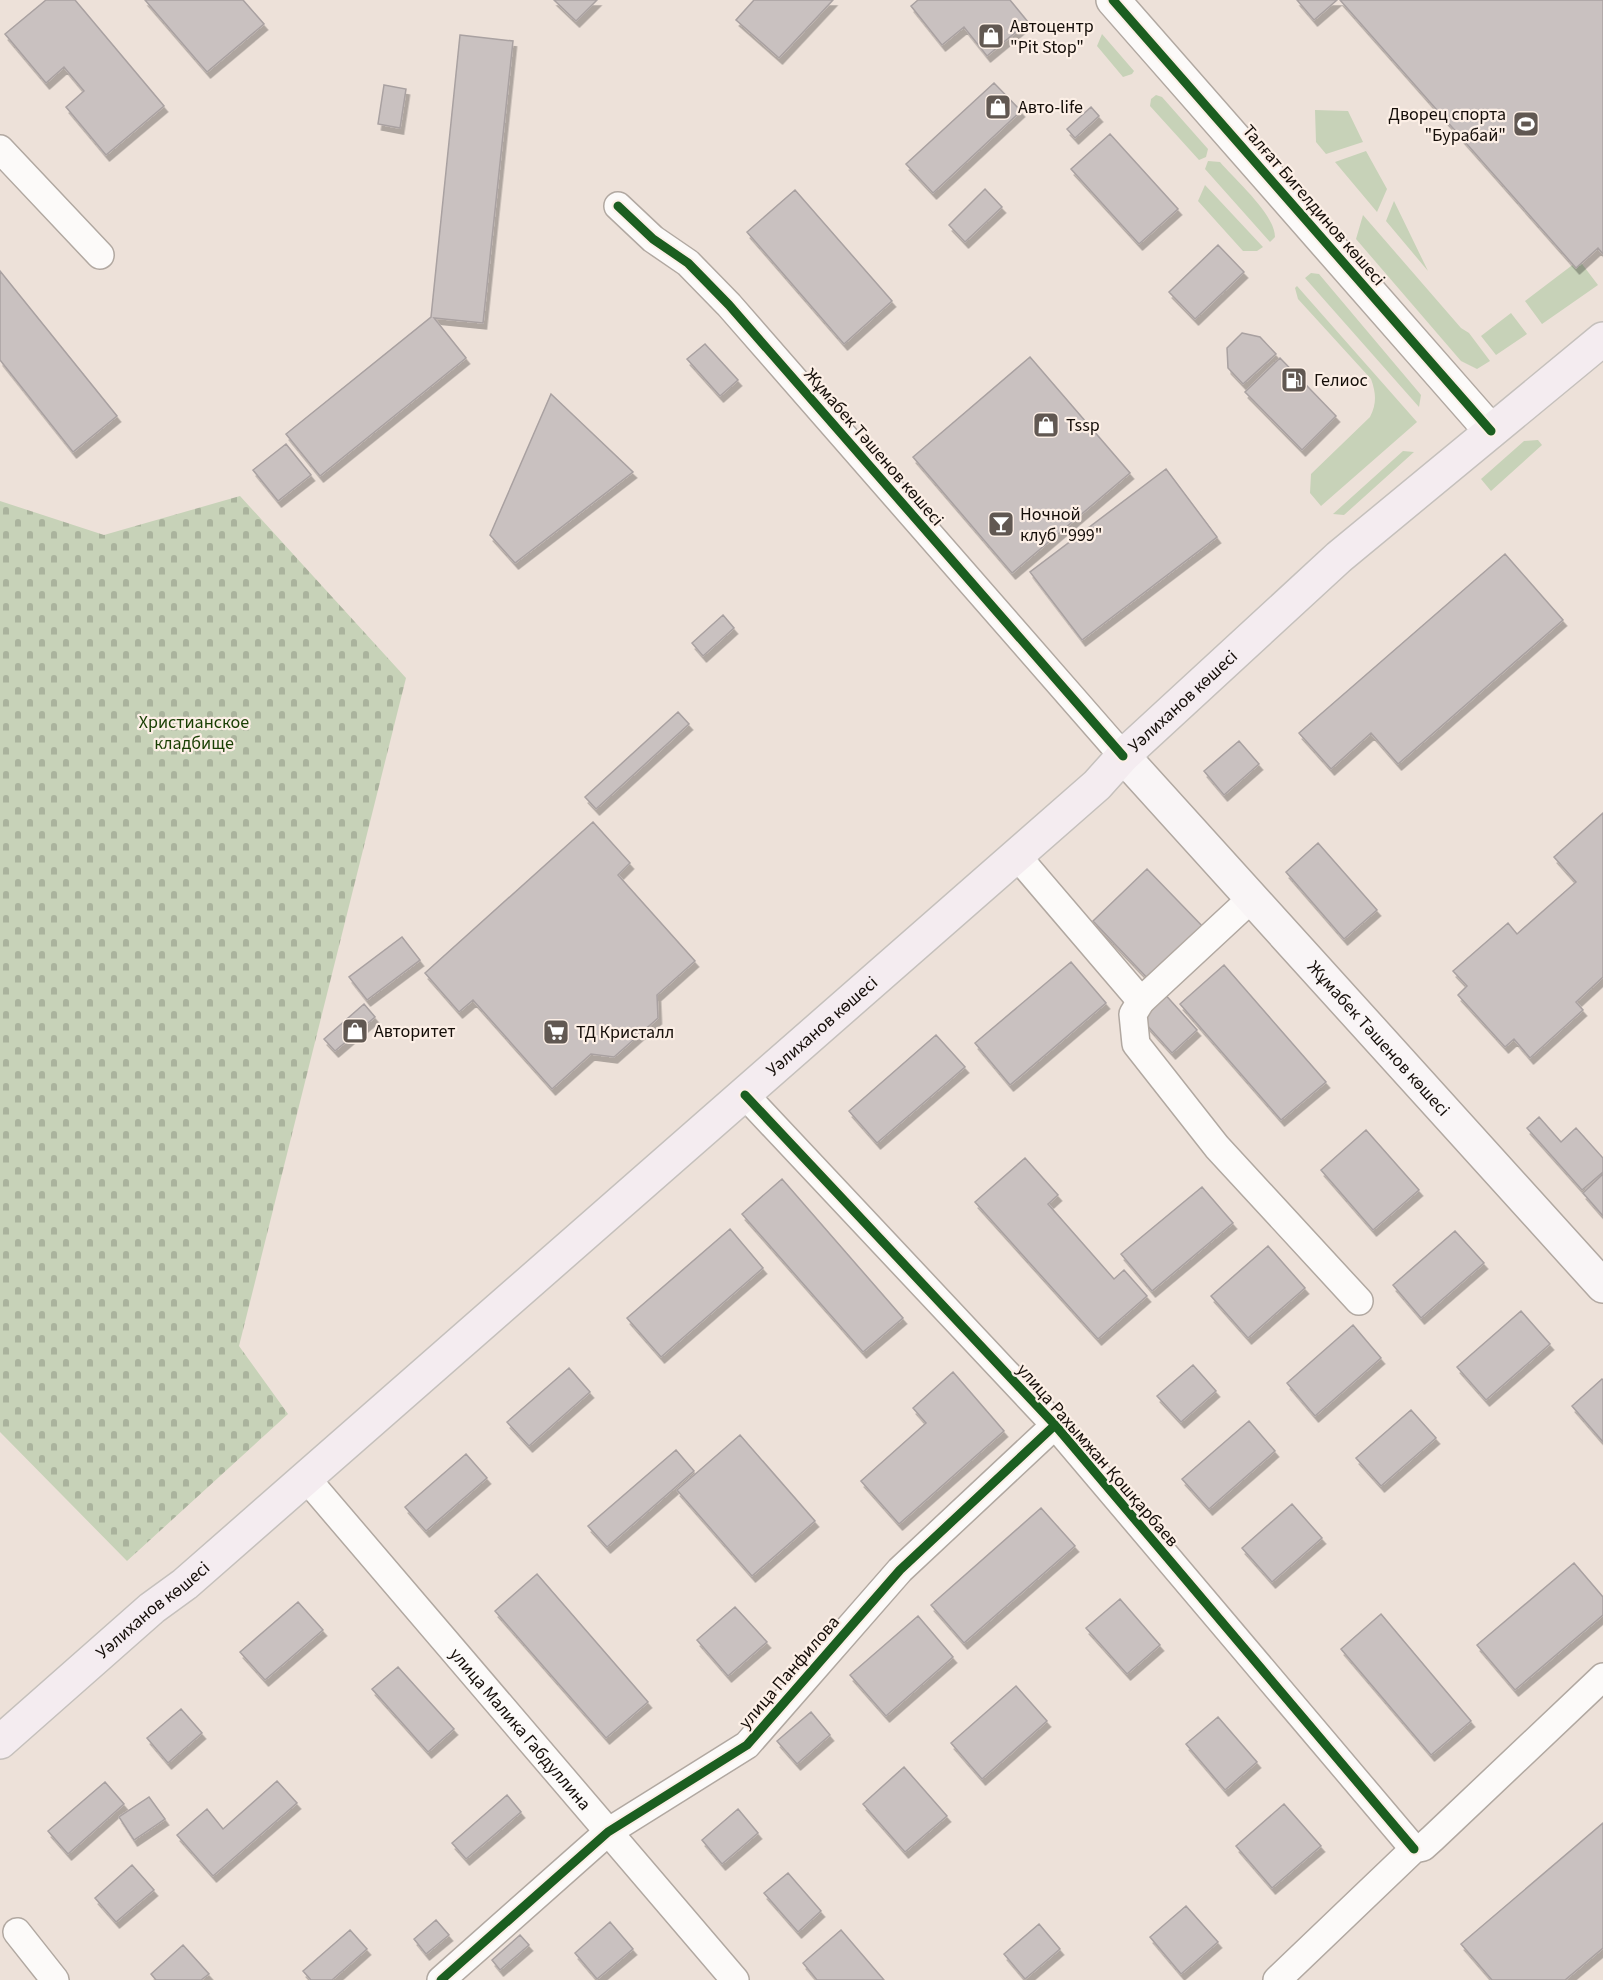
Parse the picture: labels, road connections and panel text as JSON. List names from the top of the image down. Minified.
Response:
{"streets":{"highway":["Уәлиханов көшесі"],"main road":["Жұмабек Тәшенов көшесі"],"street":["Талғат Бигелдинов көшесі","улица Рахымжан Қошқарбаев","улица Панфилова","улица Малика Габдуллина"]},"crossings":[["Талғат Бигелдинов көшесі","Уәлиханов көшесі"],["Жұмабек Тәшенов көшесі","Уәлиханов көшесі"],["Уәлиханов көшесі","улица Рахымжан Қошқарбаев"],["Уәлиханов көшесі","улица Малика Габдуллина"],["улица Рахымжан Қошқарбаев","улица Панфилова"],["улица Панфилова","улица Малика Габдуллина"]],"parks":["Христианское кладбище"],"places":{"shop":["Автоцентр \"Pit Stop\"","Авто-life","Tssp","Авторитет"],"sports":["Дворец спорта \"Бурабай\""],"fuel station":["Гелиос"],"bar":["Ночной клуб \"999\""],"supermarket":["ТД Кристалл"]}}
